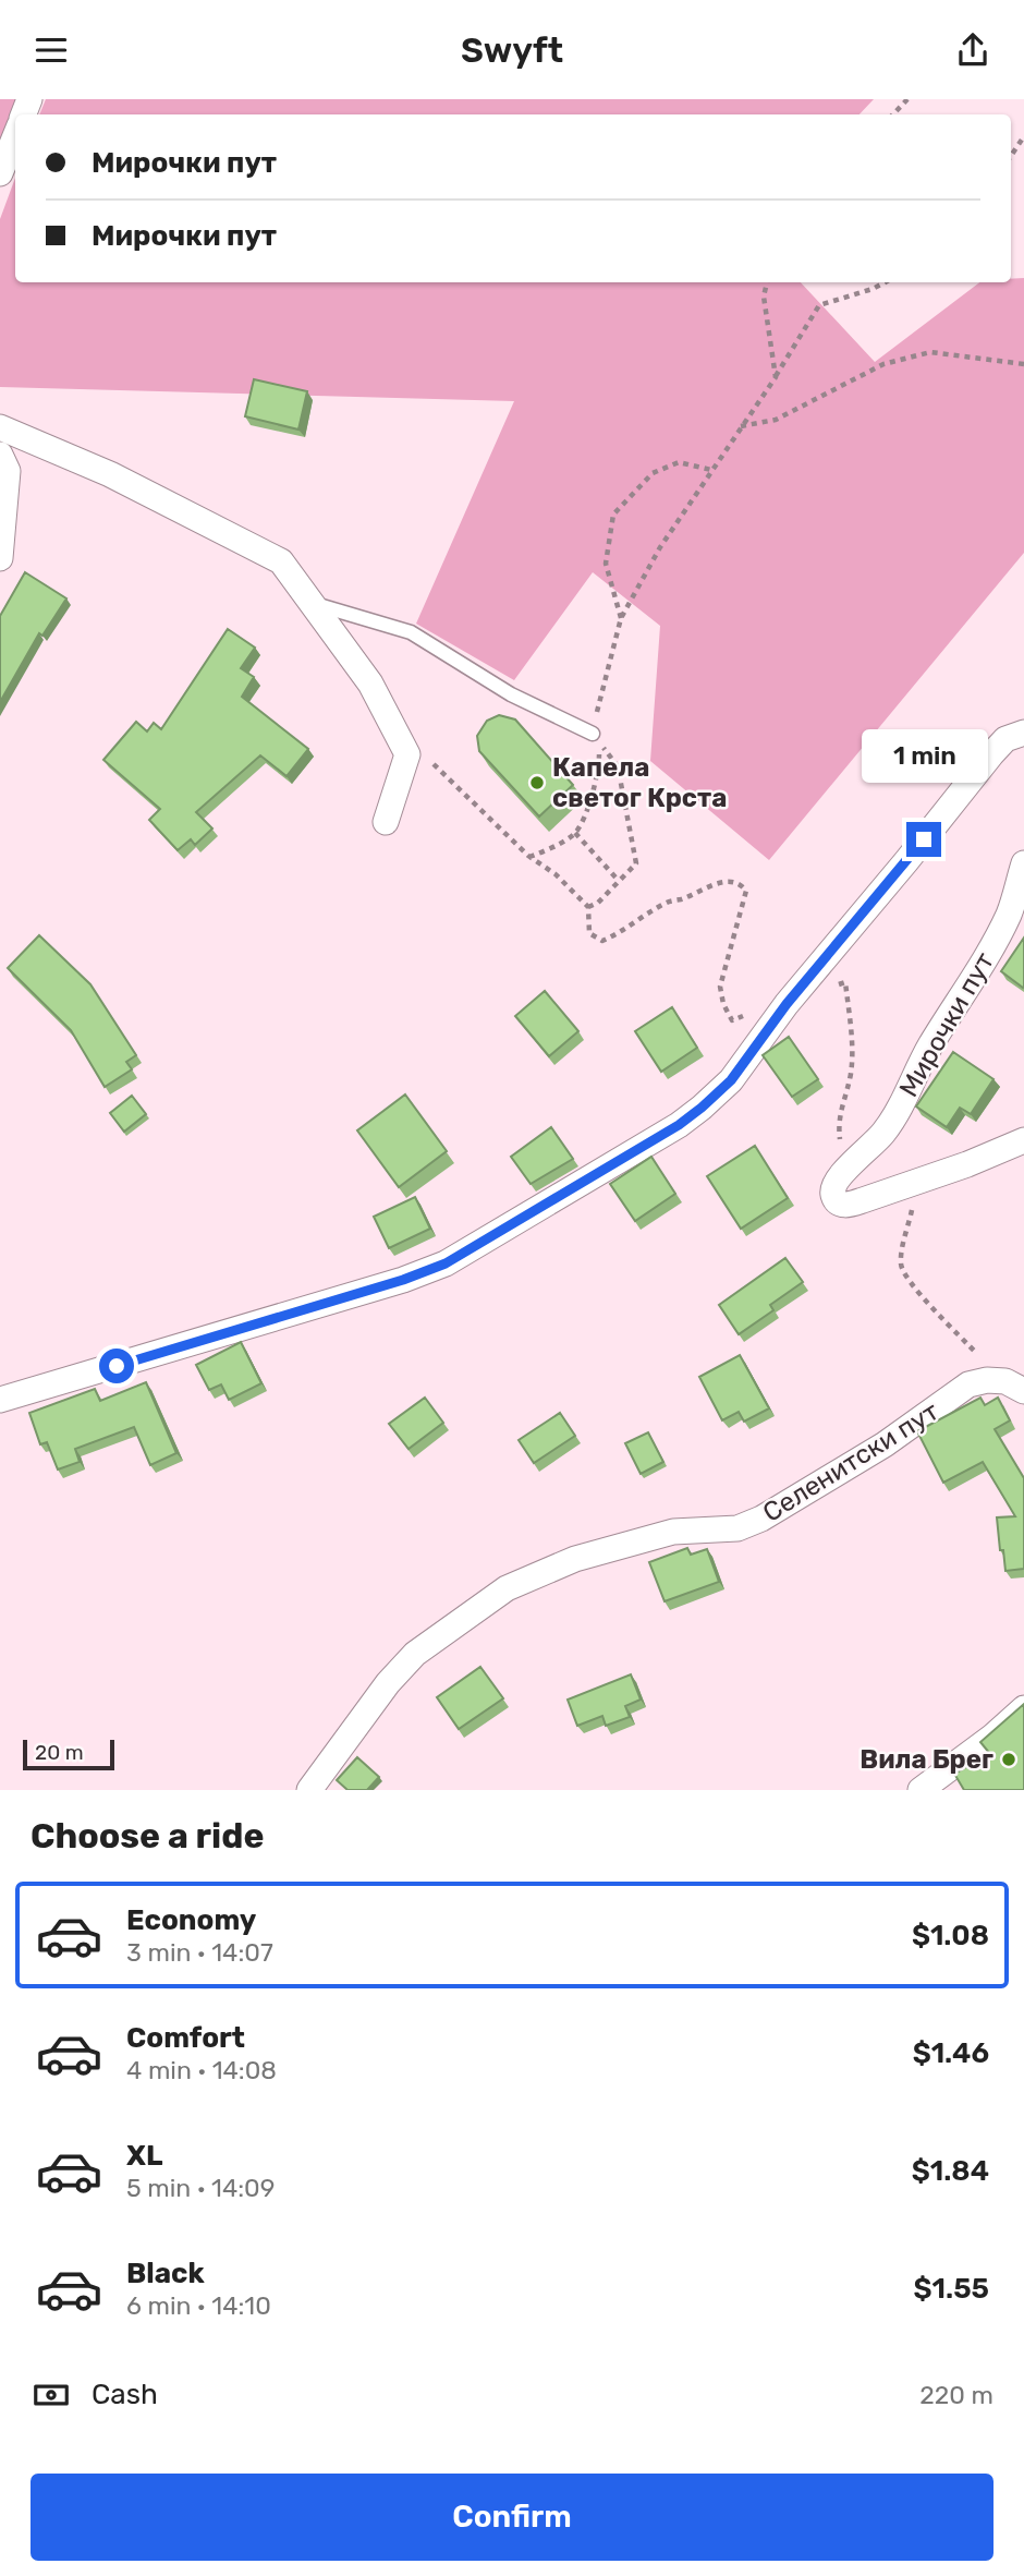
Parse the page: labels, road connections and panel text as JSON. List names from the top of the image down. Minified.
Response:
{"streets":{"street":["Мирочки пут","Селенитски пут"]},"places":["Капела светог Крста","Вила Брег"],"scale_bar":"20 m","page":{"header":"Swyft","banner":["Мирочки пут","Мирочки пут"],"bubble":"1 min","scale":"20 m","heading":"Choose a ride","list":[{"name":"Economy","note":"3 min · 14:07","value":"$1.08"},{"name":"Comfort","note":"4 min · 14:08","value":"$1.46"},{"name":"XL","note":"5 min · 14:09","value":"$1.84"},{"name":"Black","note":"6 min · 14:10","value":"$1.55"}],"pay":["Cash","220 m"],"buttons":"Confirm"}}
